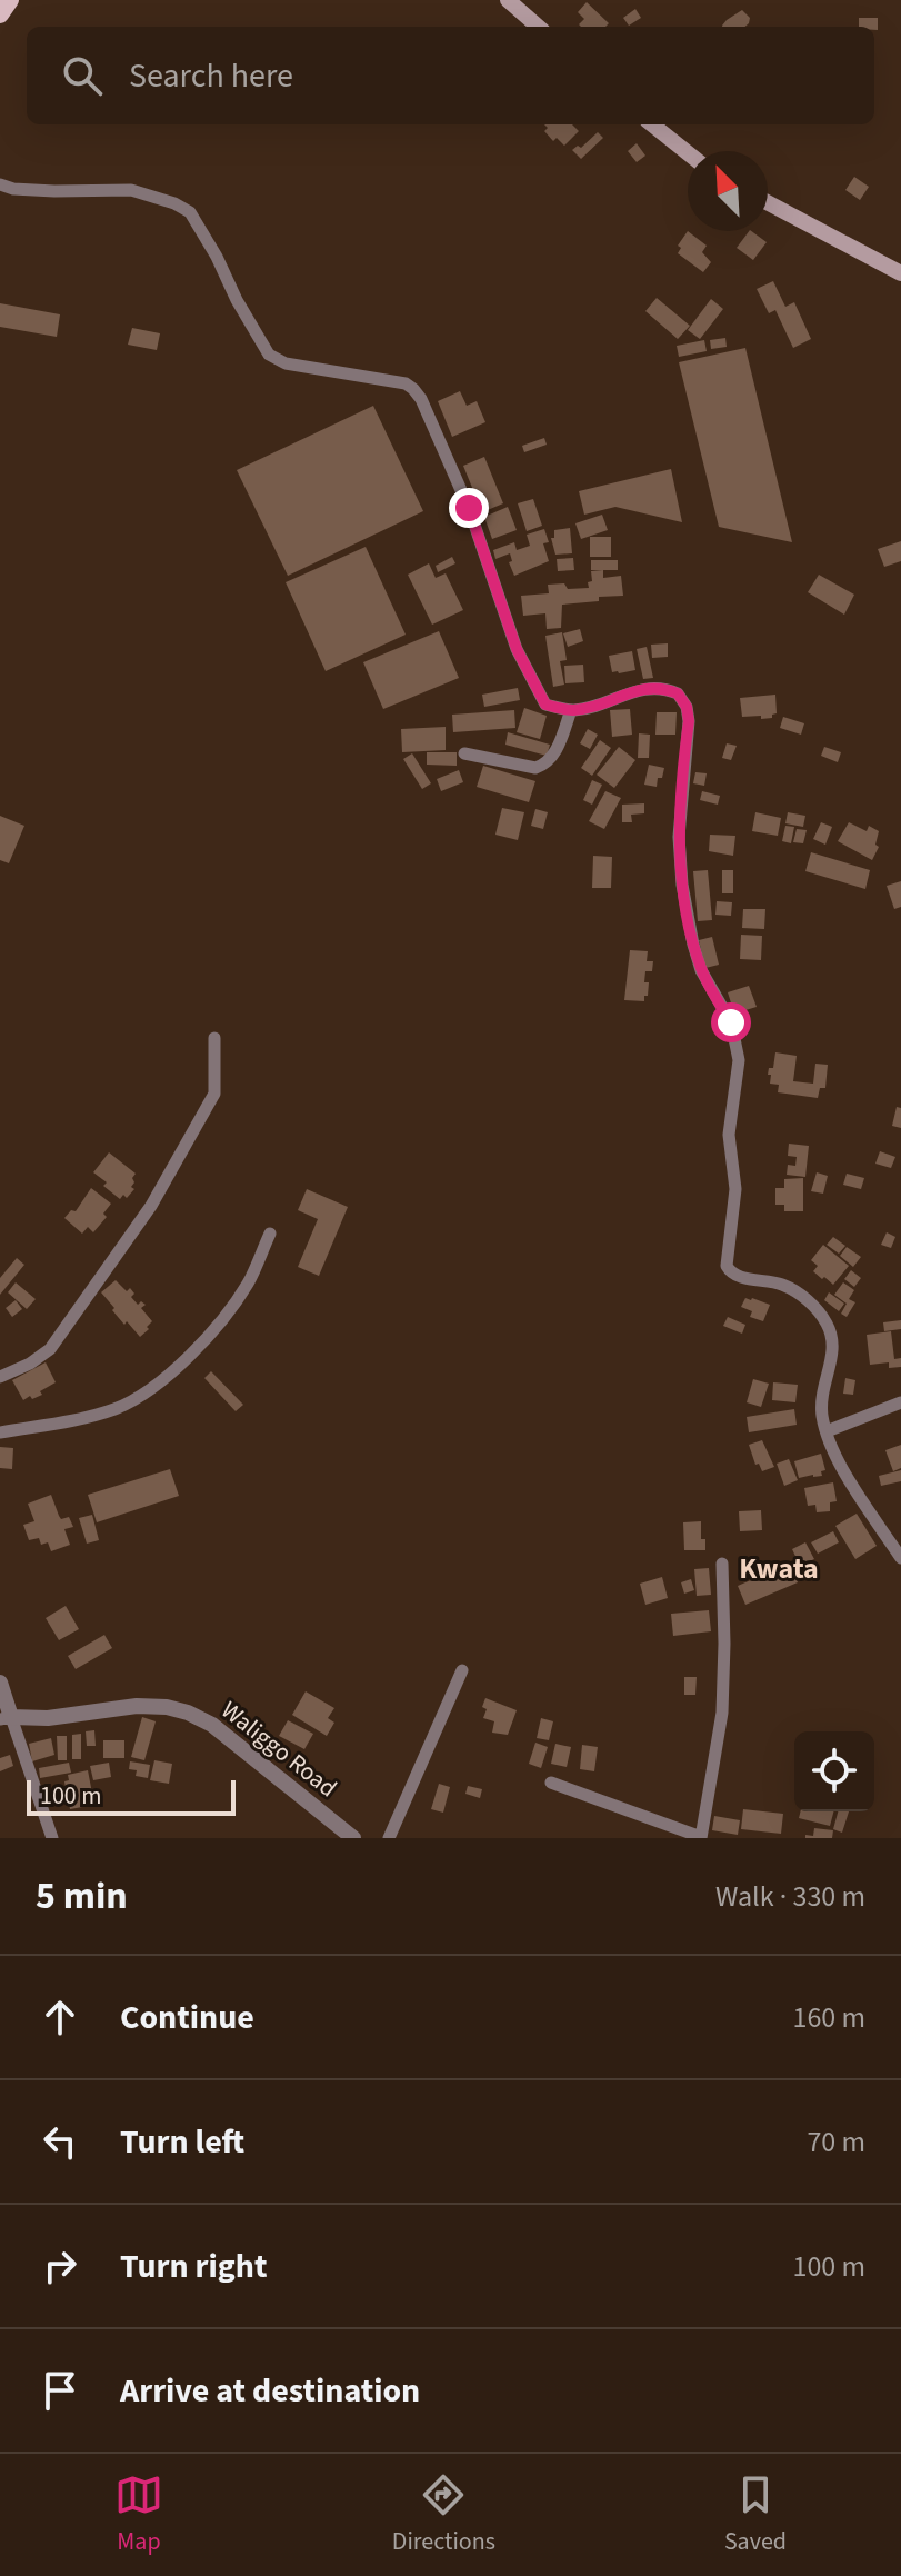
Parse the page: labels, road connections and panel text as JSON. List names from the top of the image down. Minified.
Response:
{"streets":{"street":["Waliggo Road"]},"districts":["Kwata"],"scale_bar":"100 m","north":"top left","page":{"search":"Search here","scale":"100 m","heading":["5 min","Walk · 330 m"],"list":[["Continue","160 m"],["Turn left","70 m"],["Turn right","100 m"],"Arrive at destination"],"nav":["Map","Directions","Saved"]}}
